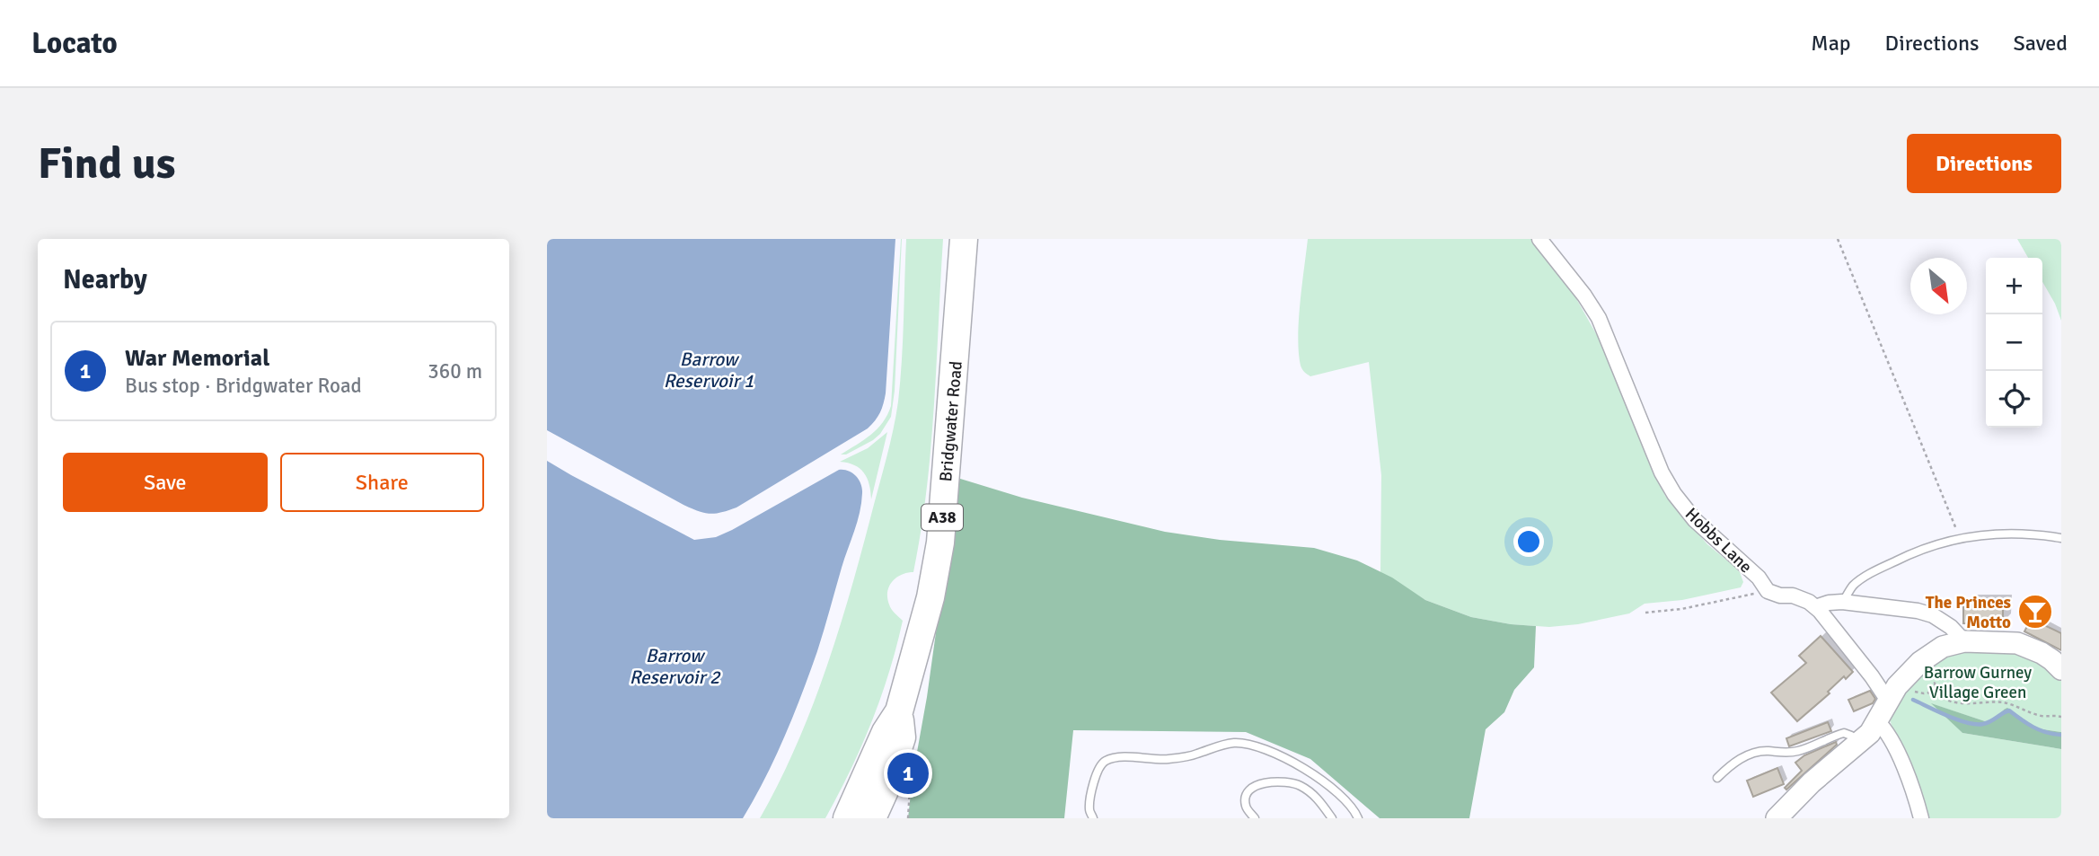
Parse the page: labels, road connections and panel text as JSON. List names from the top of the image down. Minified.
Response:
{"streets":{"highway":["Bridgwater Road","A38"],"street":["Hobbs Lane"]},"water":["Barrow Reservoir 1","Barrow Reservoir 2"],"parks":["Barrow Gurney Village Green"],"places":{"bar":["The Princes Motto"]},"north":"bottom right","page":{"header":"Locato","nav":["Map","Directions","Saved"],"buttons":["Directions",["Save","Share"]],"title":"Find us","heading":"Nearby","map_buttons":["+","−"],"list":[{"mark":"1","name":"War Memorial","note":"Bus stop · Bridgwater Road","value":"360 m"}],"pins":"1"}}
